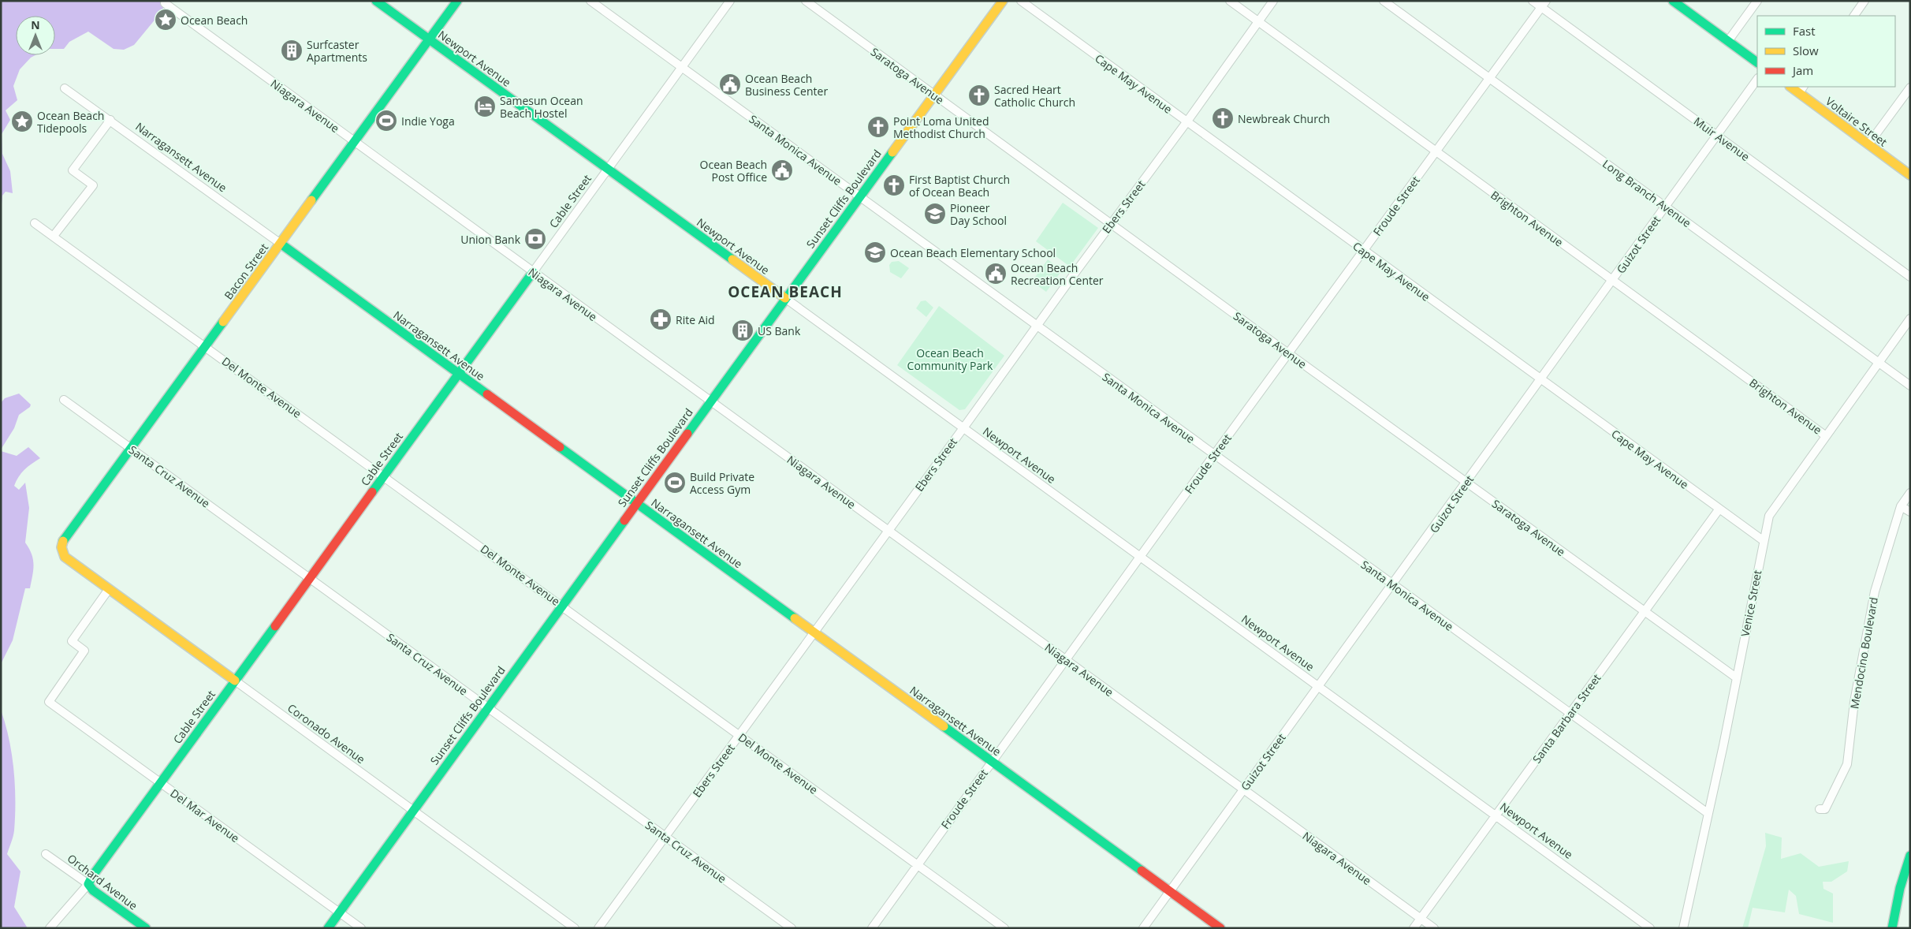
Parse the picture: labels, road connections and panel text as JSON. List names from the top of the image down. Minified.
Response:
{"streets":{"street":["Newport Avenue","Saratoga Avenue","Cape May Avenue","Niagara Avenue","Voltaire Street","Muir Avenue","Santa Monica Avenue","Narragansett Avenue","Long Branch Avenue","Sunset Cliffs Boulevard","Cable Street","Froude Street","Ebers Street","Brighton Avenue","Guizot Street","Bacon Street","Del Monte Avenue","Santa Cruz Avenue","Venice Street","Mendocino Boulevard","Santa Barbara Street","Coronado Avenue","Del Mar Avenue","Orchard Avenue"]},"crossings":[["Newport Avenue","Sunset Cliffs Boulevard"],["Newport Avenue","Cable Street"],["Newport Avenue","Froude Street"],["Newport Avenue","Ebers Street"],["Newport Avenue","Guizot Street"],["Newport Avenue","Bacon Street"],["Newport Avenue","Santa Barbara Street"],["Saratoga Avenue","Sunset Cliffs Boulevard"],["Saratoga Avenue","Froude Street"],["Saratoga Avenue","Ebers Street"],["Saratoga Avenue","Guizot Street"],["Saratoga Avenue","Venice Street"],["Saratoga Avenue","Santa Barbara Street"],["Cape May Avenue","Froude Street"],["Cape May Avenue","Ebers Street"],["Cape May Avenue","Guizot Street"],["Cape May Avenue","Venice Street"],["Cape May Avenue","Santa Barbara Street"],["Niagara Avenue","Sunset Cliffs Boulevard"],["Niagara Avenue","Cable Street"],["Niagara Avenue","Froude Street"],["Niagara Avenue","Ebers Street"],["Niagara Avenue","Guizot Street"],["Niagara Avenue","Bacon Street"],["Niagara Avenue","Santa Barbara Street"],["Muir Avenue","Froude Street"],["Muir Avenue","Guizot Street"],["Santa Monica Avenue","Sunset Cliffs Boulevard"],["Santa Monica Avenue","Cable Street"],["Santa Monica Avenue","Froude Street"],["Santa Monica Avenue","Ebers Street"],["Santa Monica Avenue","Guizot Street"],["Santa Monica Avenue","Venice Street"],["Santa Monica Avenue","Santa Barbara Street"],["Narragansett Avenue","Sunset Cliffs Boulevard"],["Narragansett Avenue","Cable Street"],["Narragansett Avenue","Froude Street"],["Narragansett Avenue","Ebers Street"],["Narragansett Avenue","Guizot Street"],["Narragansett Avenue","Bacon Street"],["Long Branch Avenue","Froude Street"],["Long Branch Avenue","Guizot Street"],["Long Branch Avenue","Venice Street"],["Sunset Cliffs Boulevard","Del Monte Avenue"],["Sunset Cliffs Boulevard","Santa Cruz Avenue"],["Sunset Cliffs Boulevard","Coronado Avenue"],["Sunset Cliffs Boulevard","Del Mar Avenue"],["Cable Street","Del Monte Avenue"],["Cable Street","Santa Cruz Avenue"],["Cable Street","Coronado Avenue"],["Cable Street","Del Mar Avenue"],["Cable Street","Orchard Avenue"],["Froude Street","Brighton Avenue"],["Froude Street","Del Monte Avenue"],["Ebers Street","Brighton Avenue"],["Ebers Street","Del Monte Avenue"],["Ebers Street","Santa Cruz Avenue"],["Brighton Avenue","Guizot Street"],["Brighton Avenue","Venice Street"],["Bacon Street","Del Monte Avenue"],["Bacon Street","Santa Cruz Avenue"],["Bacon Street","Coronado Avenue"],["Coronado Avenue","Del Mar Avenue"]],"districts":["OCEAN BEACH"],"parks":["Ocean Beach Community Park"],"places":{"place":["Ocean Beach","Ocean Beach Tidepools"],"building":["Surfcaster Apartments","US Bank"],"public building":["Ocean Beach Business Center","Ocean Beach Post Office","Ocean Beach Recreation Center"],"church":["Sacred Heart Catholic Church","Newbreak Church","Point Loma United Methodist Church","First Baptist Church of Ocean Beach"],"hotel":["Samesun Ocean Beach Hostel"],"sports":["Indie Yoga","Build Private Access Gym"],"school or university":["Pioneer Day School","Ocean Beach Elementary School"],"bank":["Union Bank"],"pharmacy":["Rite Aid"]},"legend":["Fast","Slow","Jam"],"north":"top"}
